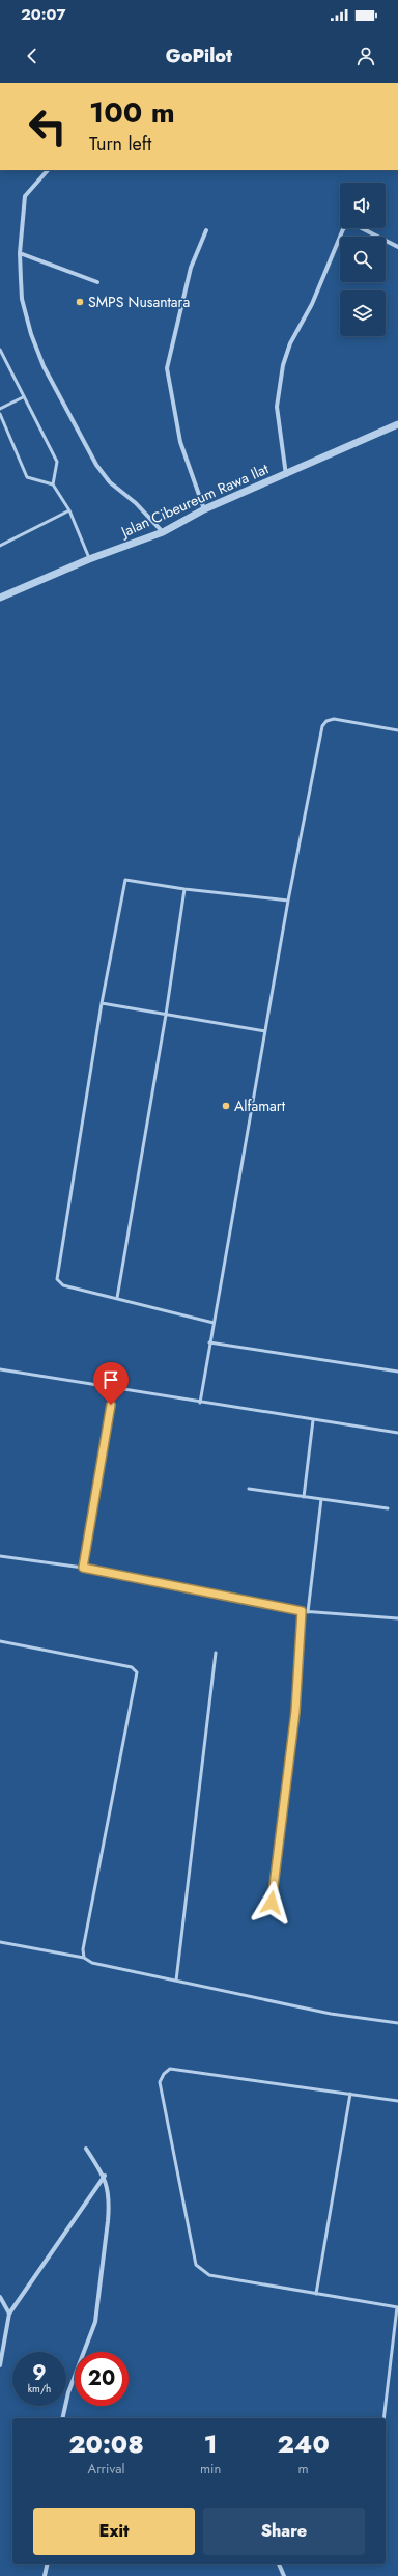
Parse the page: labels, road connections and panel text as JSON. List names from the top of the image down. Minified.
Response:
{"streets":{"street":["Jalan Cibeureum Rawa Ilat"]},"places":["SMPS Nusantara","Alfamart"],"page":{"status":"20:07","header":"GoPilot","turn":["100 m","Turn left"],"speed":"9 km/h","limit":"20","eta":["20:08","Arrival","1","min","240","m"],"buttons":["Exit","Share"]}}
